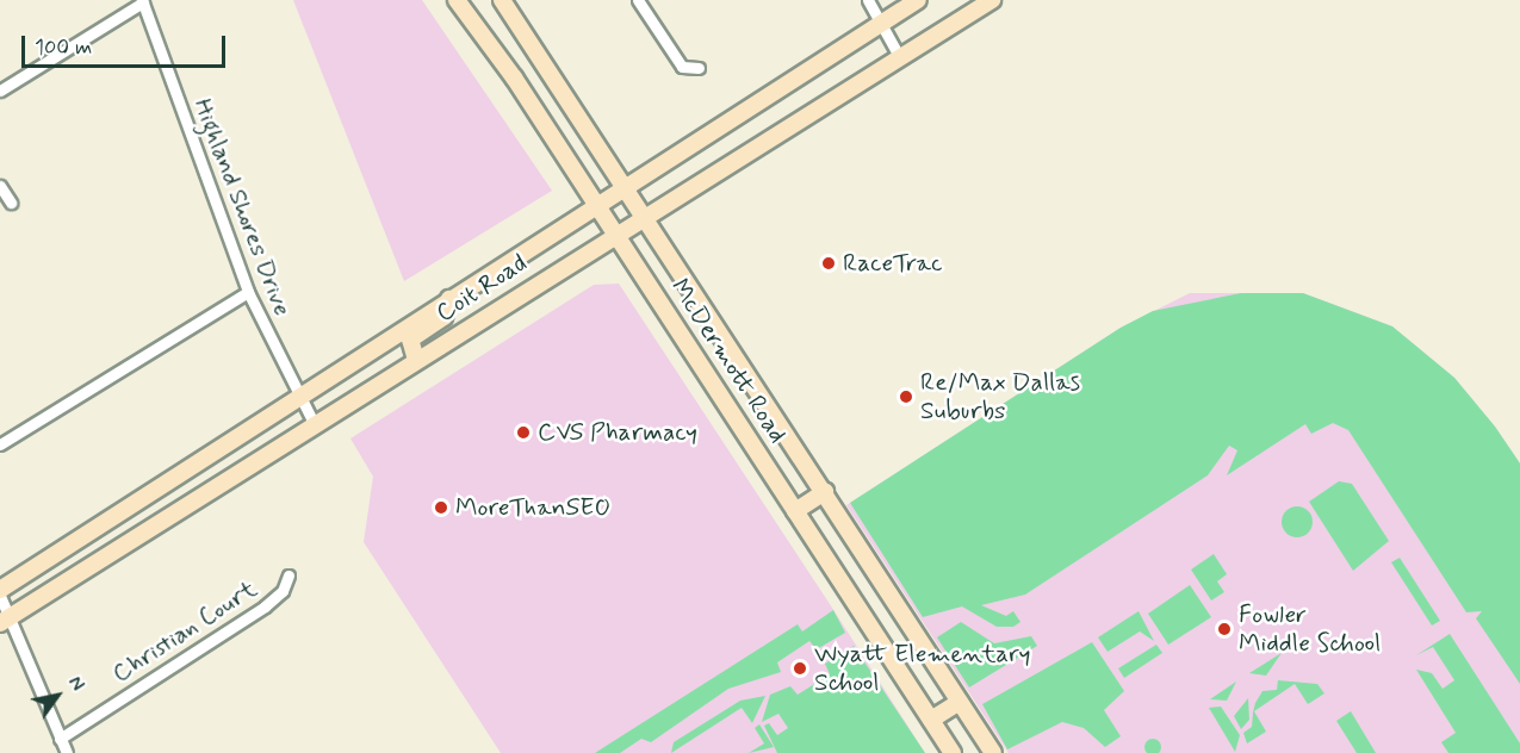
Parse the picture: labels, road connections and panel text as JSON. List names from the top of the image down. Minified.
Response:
{"streets":{"main road":["Coit Road","McDermott Road"],"street":["Highland Shores Drive","Christian Court"]},"crossings":[["Highland Shores Drive","Coit Road"],["Coit Road","McDermott Road"]],"places":["RaceTrac","Re/Max Dallas Suburbs","CVS Pharmacy","MoreThanSEO","Fowler Middle School","Wyatt Elementary School"],"scale_bar":"100 m","north":"top right"}
